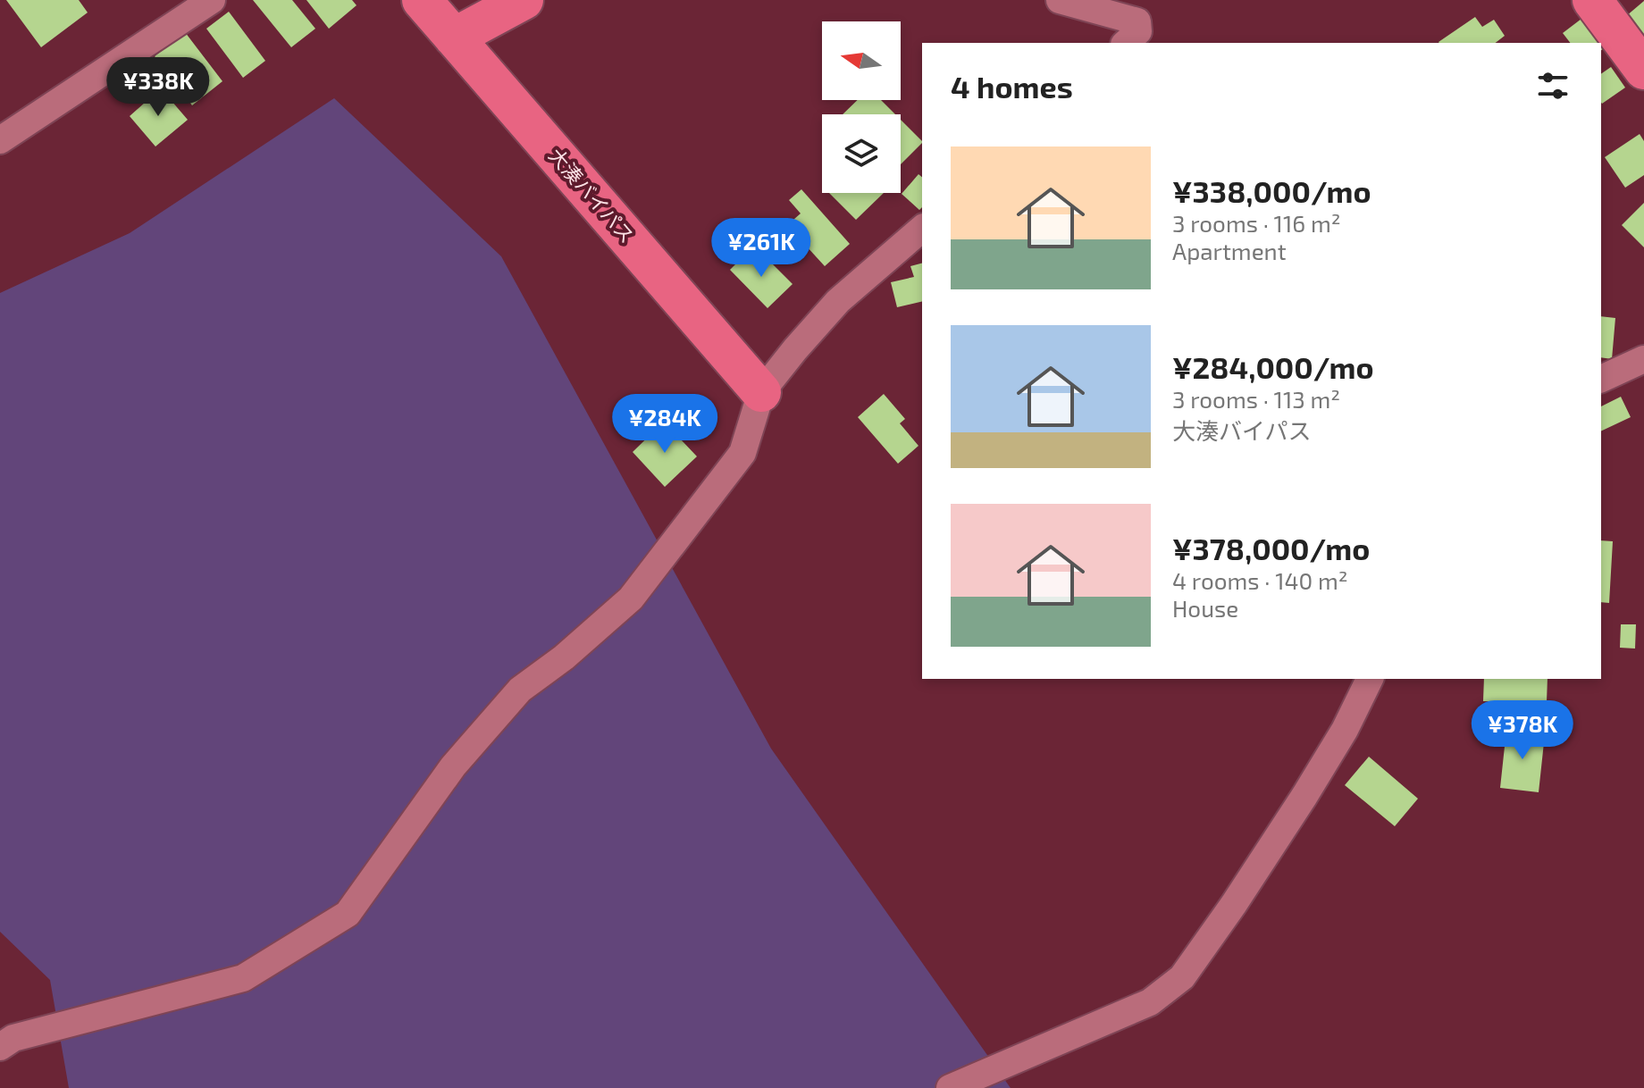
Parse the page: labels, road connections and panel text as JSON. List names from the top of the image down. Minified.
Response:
{"streets":{"highway":["大湊バイパス"]},"north":"left","page":{"heading":"4 homes","price":["¥338K","¥261K","¥284K","¥378K"],"list":[{"name":"¥338,000/mo","note":"3 rooms · 116 m² · Apartment"},{"name":"¥284,000/mo","note":"3 rooms · 113 m² · 大湊バイパス"},{"name":"¥378,000/mo","note":"4 rooms · 140 m² · House"}]}}
